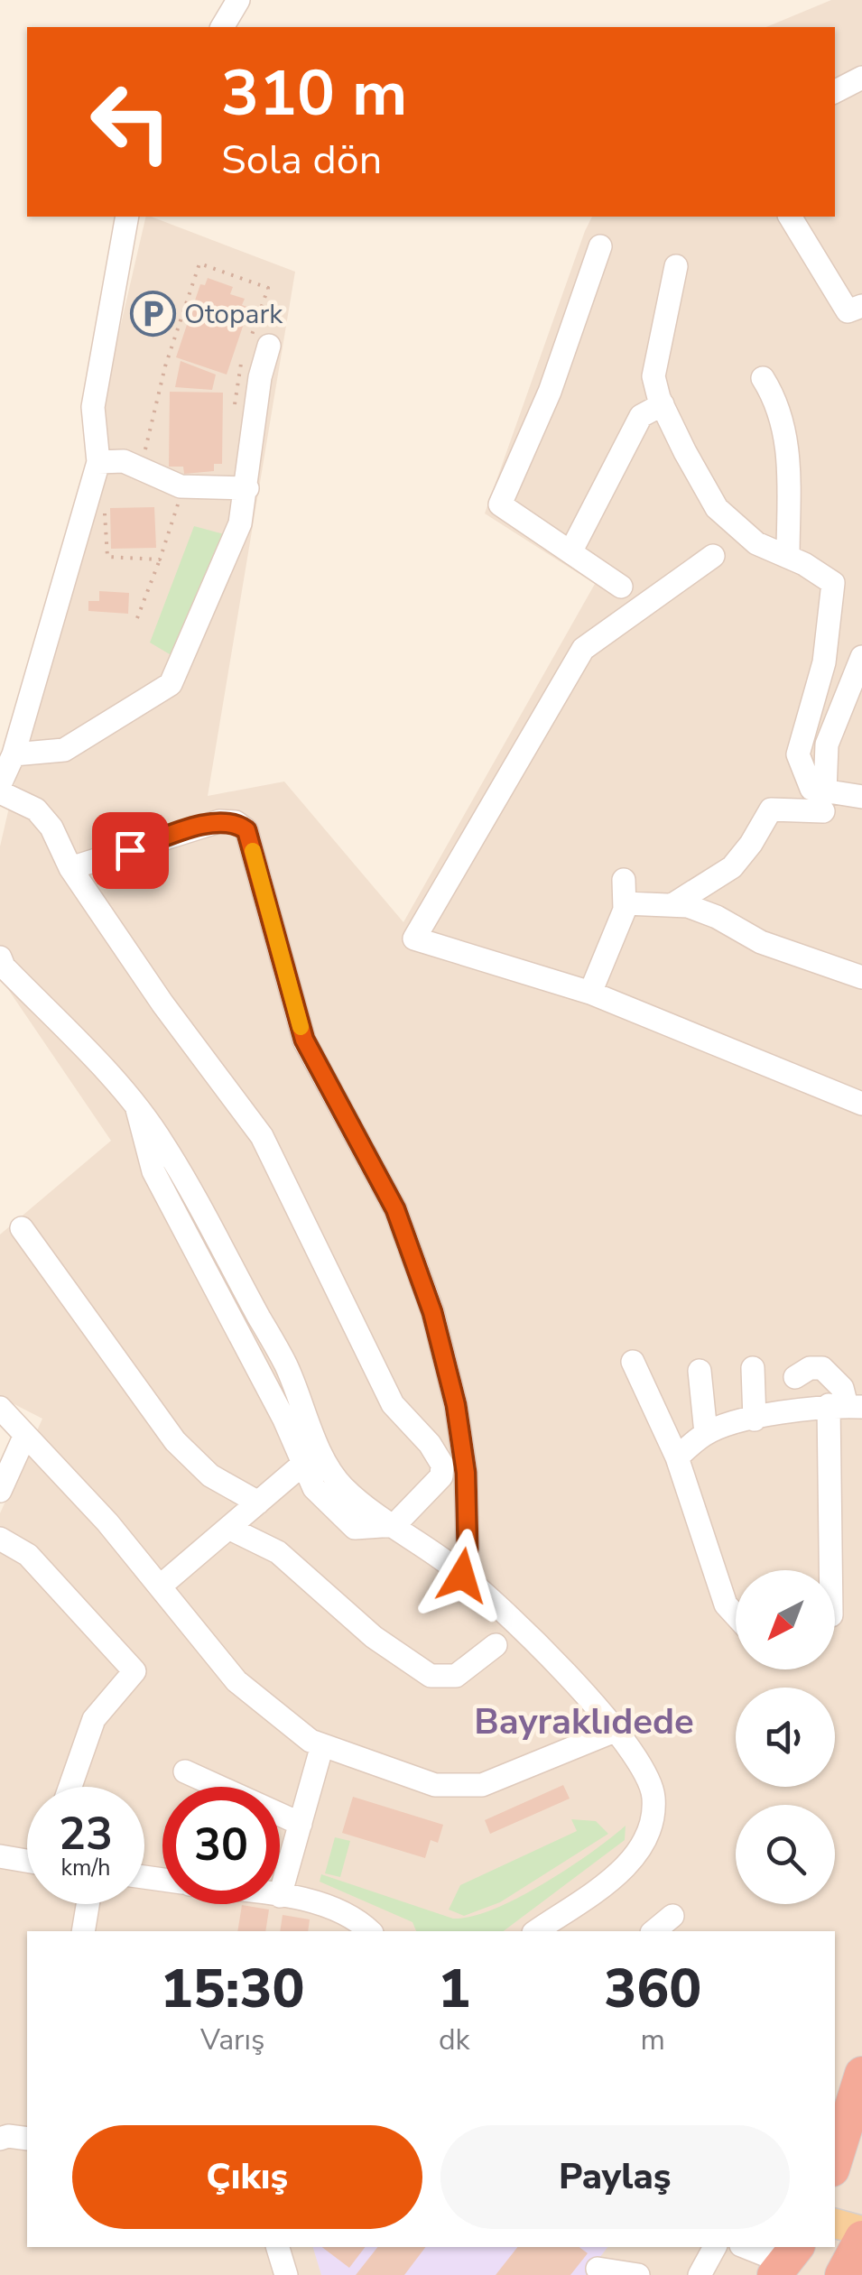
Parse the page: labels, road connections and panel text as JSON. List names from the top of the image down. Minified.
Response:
{"districts":["Bayraklıdede"],"places":{"parking":["Otopark"]},"north":"bottom left","page":{"turn":["310 m","Sola dön"],"speed":"23 km/h","limit":"30","eta":["15:30","Varış","1","dk","360","m"],"buttons":["Çıkış","Paylaş"]}}
